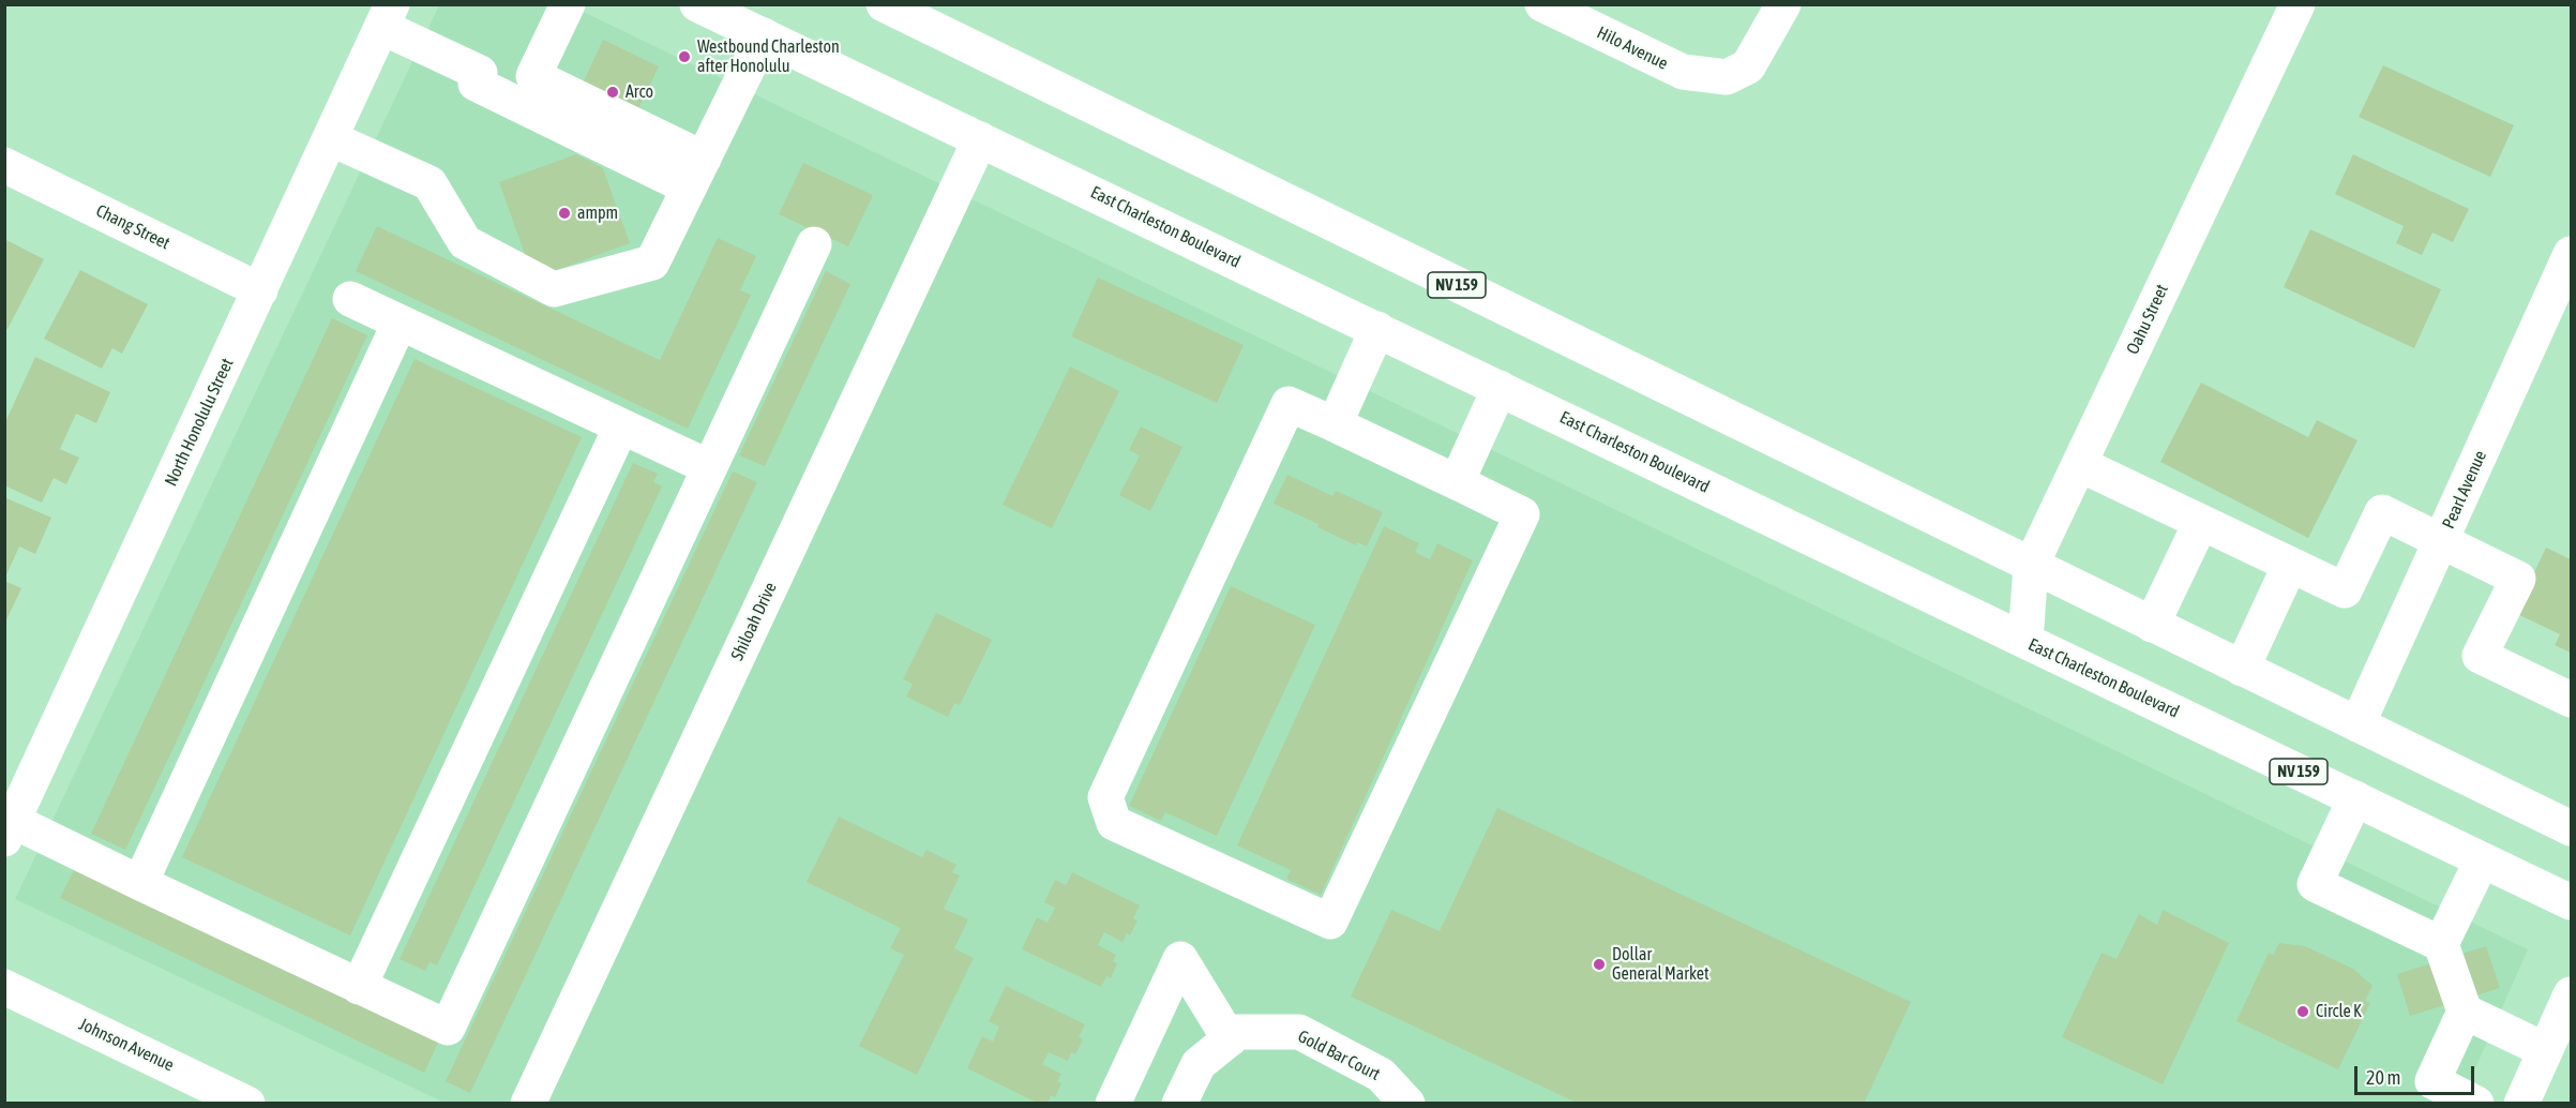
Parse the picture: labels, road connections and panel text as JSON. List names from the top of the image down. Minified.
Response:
{"streets":{"street":["Hilo Avenue","Chang Street","East Charleston Boulevard","NV 159","Oahu Street","North Honolulu Street","Pearl Avenue","Shiloah Drive","Johnson Avenue","Gold Bar Court"]},"crossings":[["Chang Street","North Honolulu Street"],["East Charleston Boulevard","Oahu Street"],["East Charleston Boulevard","Shiloah Drive"],["NV 159","Oahu Street"],["NV 159","Pearl Avenue"]],"places":["Westbound Charleston after Honolulu","Arco","ampm","Dollar General Market","Circle K"],"scale_bar":"20 m"}
